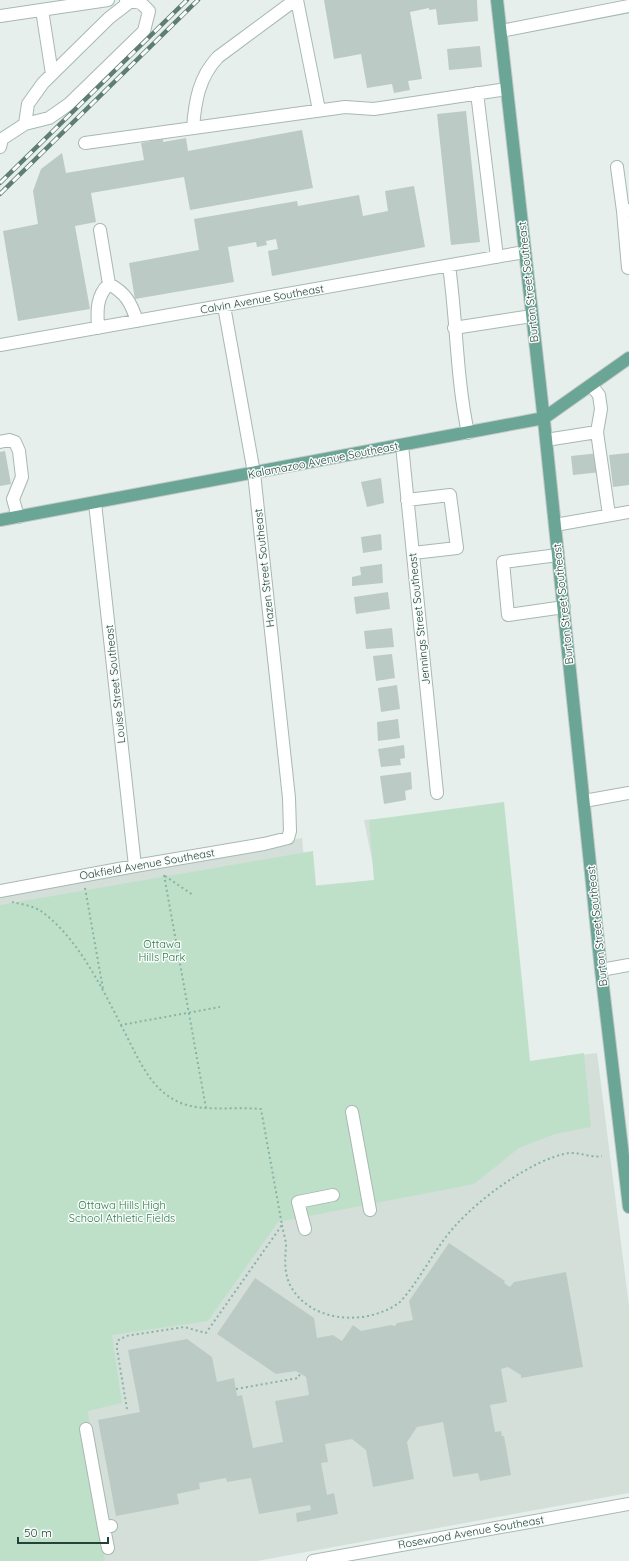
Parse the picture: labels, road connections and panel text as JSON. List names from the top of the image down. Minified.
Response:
{"streets":{"main road":["Burton Street Southeast","Kalamazoo Avenue Southeast"],"street":["Calvin Avenue Southeast","Hazen Street Southeast","Jennings Street Southeast","Louise Street Southeast","Oakfield Avenue Southeast","Rosewood Avenue Southeast"]},"crossings":[["Burton Street Southeast","Calvin Avenue Southeast"],["Burton Street Southeast","Kalamazoo Avenue Southeast"],["Calvin Avenue Southeast","Hazen Street Southeast"],["Kalamazoo Avenue Southeast","Hazen Street Southeast"],["Kalamazoo Avenue Southeast","Jennings Street Southeast"],["Kalamazoo Avenue Southeast","Louise Street Southeast"],["Hazen Street Southeast","Oakfield Avenue Southeast"],["Louise Street Southeast","Oakfield Avenue Southeast"]],"parks":["Ottawa Hills Park","Ottawa Hills High School Athletic Fields"],"scale_bar":"50 m"}
